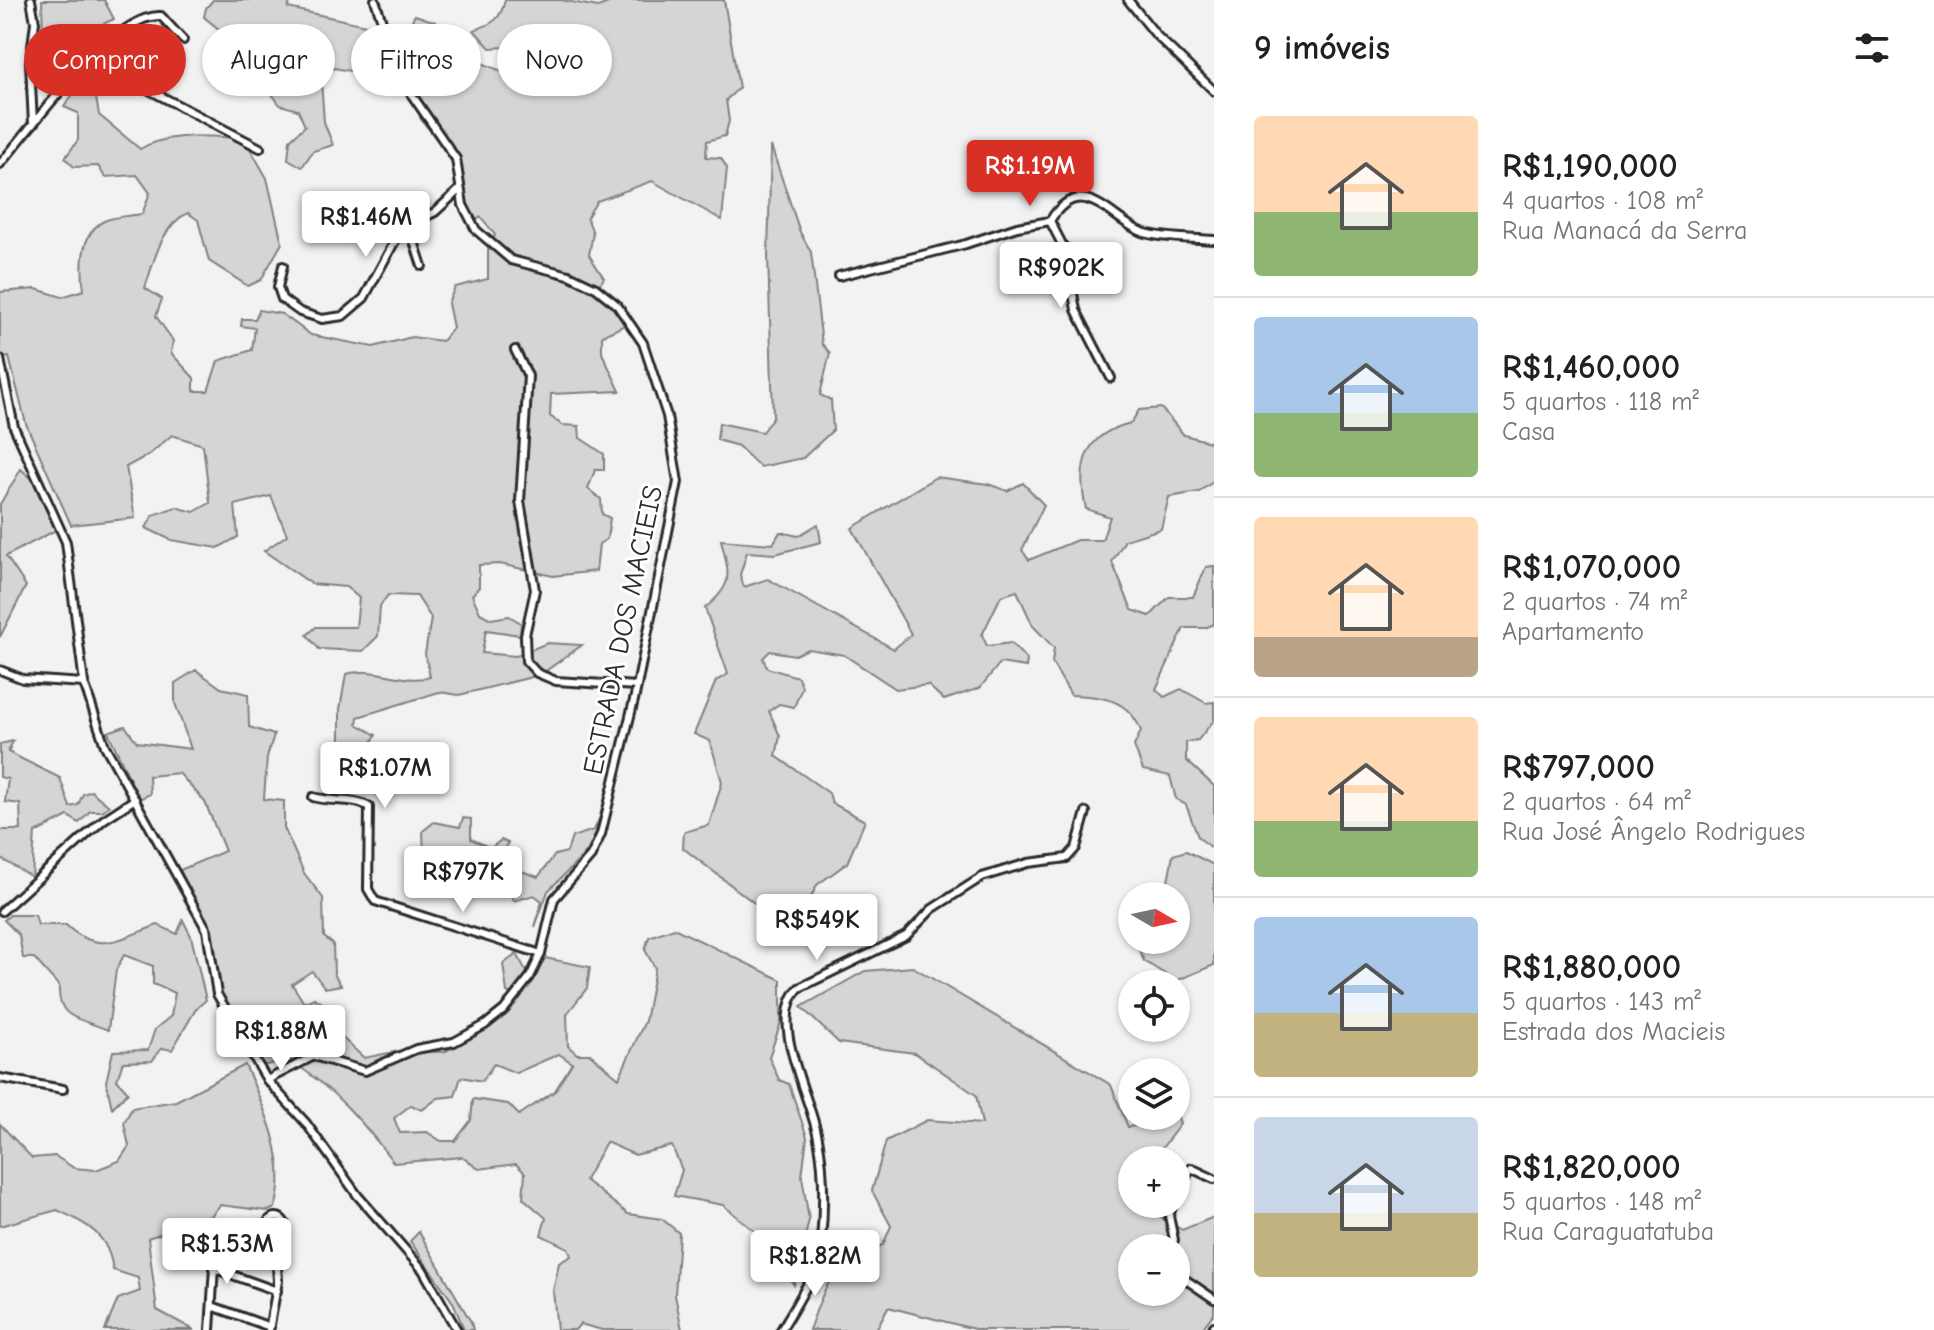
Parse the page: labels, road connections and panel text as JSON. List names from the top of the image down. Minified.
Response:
{"streets":{"street":["ESTRADA DOS MACIEIS"]},"north":"right","page":{"heading":"9 imóveis","chip":["Comprar","Alugar","Filtros","Novo"],"list":[{"name":"R$1,190,000","note":"4 quartos · 108 m² · Rua Manacá da Serra"},{"name":"R$1,460,000","note":"5 quartos · 118 m² · Casa"},{"name":"R$1,070,000","note":"2 quartos · 74 m² · Apartamento"},{"name":"R$797,000","note":"2 quartos · 64 m² · Rua José Ângelo Rodrigues"},{"name":"R$1,880,000","note":"5 quartos · 143 m² · Estrada dos Macieis"},{"name":"R$1,820,000","note":"5 quartos · 148 m² · Rua Caraguatatuba"}],"price":["R$1.19M","R$1.46M","R$902K","R$1.07M","R$797K","R$549K","R$1.88M","R$1.53M","R$1.82M"],"map_buttons":["+","−"]}}
